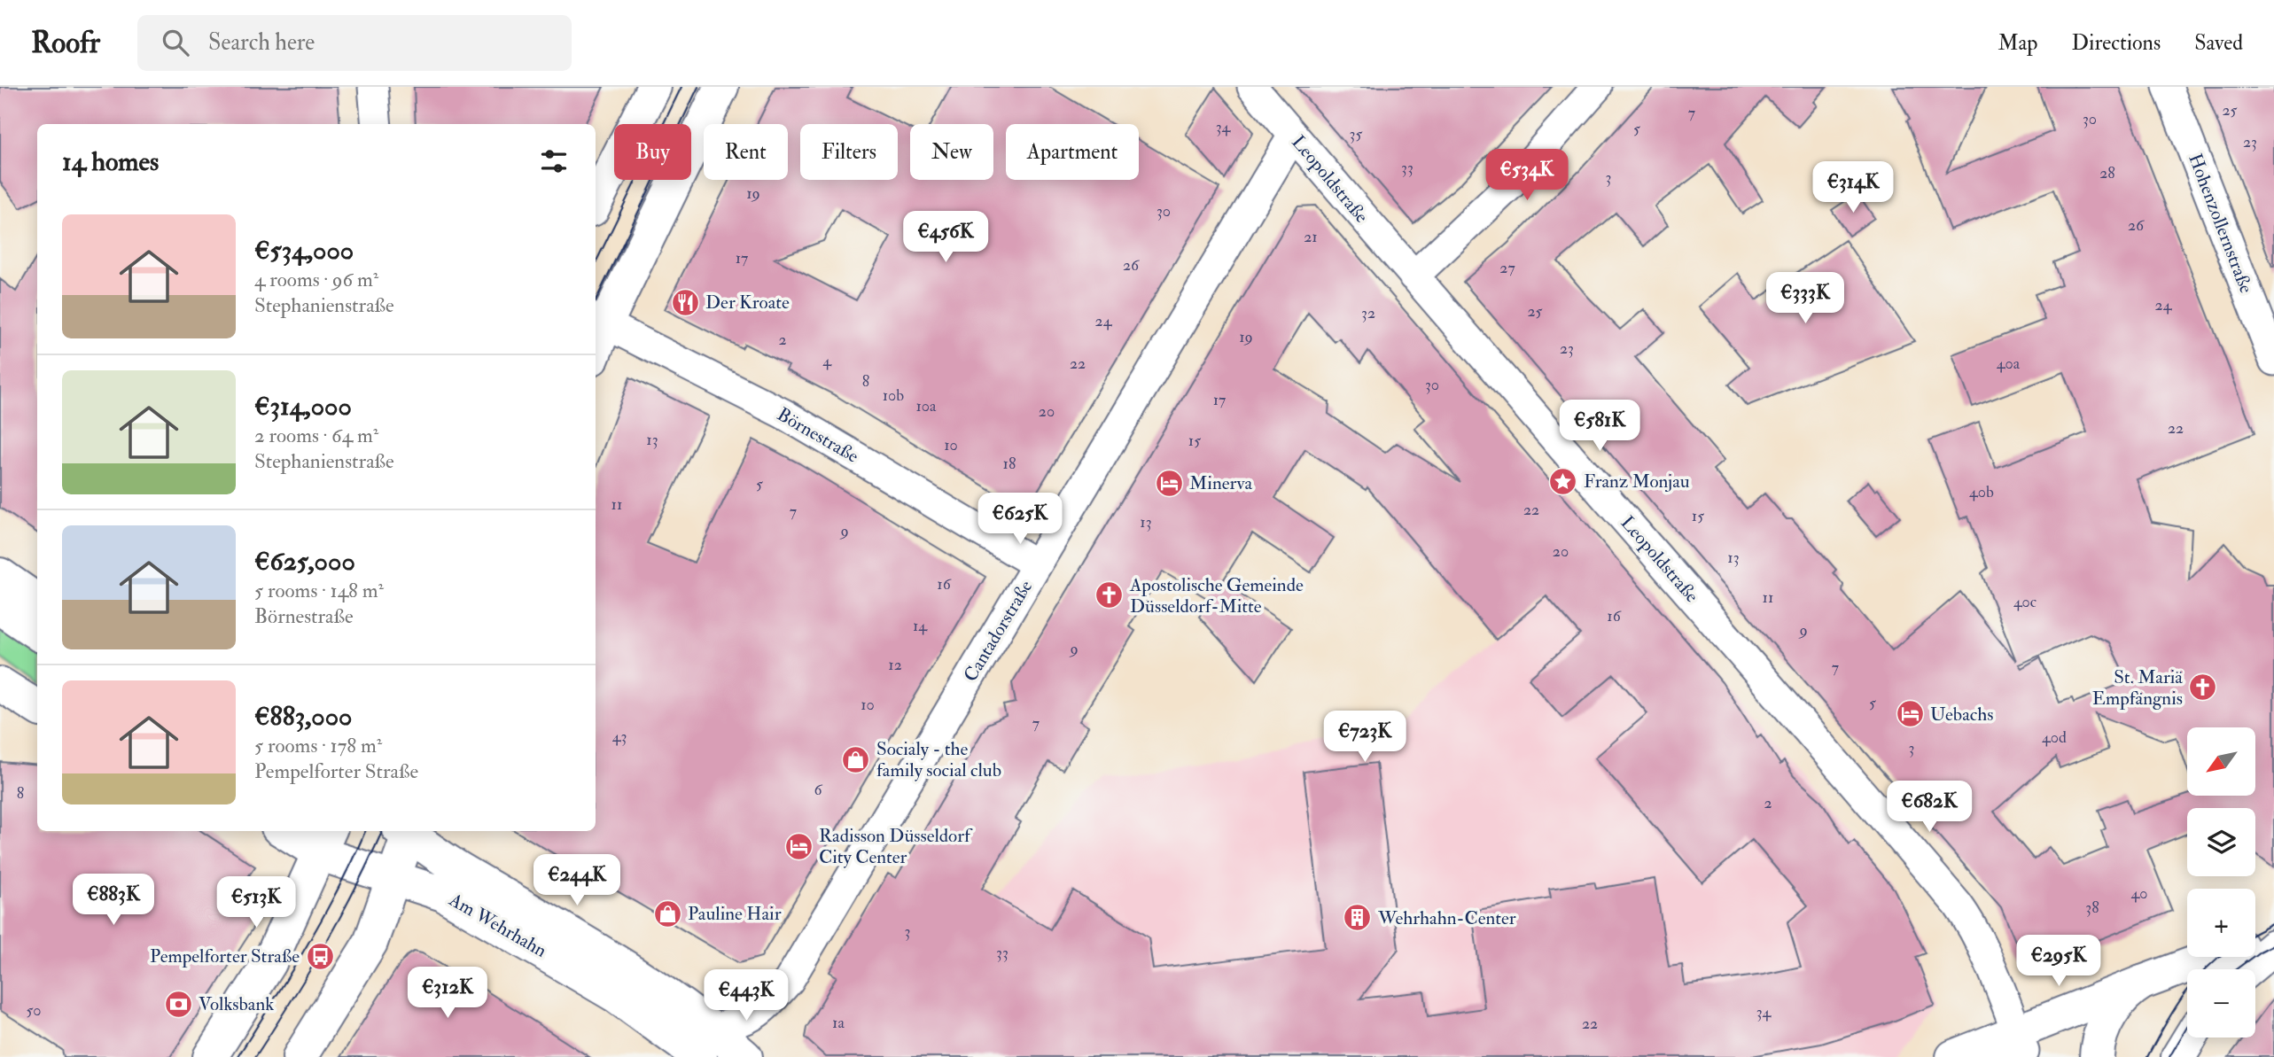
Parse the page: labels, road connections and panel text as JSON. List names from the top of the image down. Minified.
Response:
{"streets":{"street":["Leopoldstraße","Hohenzollernstraße","Börnestraße","Cantadorstraße","Am Wehrhahn"]},"crossings":[["Leopoldstraße","Cantadorstraße"],["Börnestraße","Cantadorstraße"],["Cantadorstraße","Am Wehrhahn"]],"places":{"restaurant":["Der Kroate"],"place":["Franz Monjau"],"hotel":["Minerva","Uebachs","Radisson Düsseldorf City Center"],"church":["Apostolische Gemeinde Düsseldorf-Mitte","St. Mariä Empfängnis"],"shop":["Socialy - the family social club","Pauline Hair"],"building":["Wehrhahn-Center"],"bus stop":["Pempelforter Straße"],"bank":["Volksbank"]},"house_numbers":["25","7","30","34","5","35","23","33","28","3","19","30","26","21","17","26","27","24","25","32","24","19","2","23","4","22","40a","8","30","10b","17","10a","20","22","13","15","10","18","5","40b","11","22","7","15","13","9","20","13","16","11","40c","16","14","9","9","12","7","5","10","7","43","40d","3","6","8","2","40","38","3","33","50","34","1a","22"],"north":"bottom left","page":{"header":"Roofr","search":"Search here","nav":["Map","Directions","Saved"],"chip":["Buy","Rent","Filters","New","Apartment"],"heading":"14 homes","price":["€534K","€314K","€456K","€333K","€581K","€625K","€723K","€682K","€244K","€883K","€513K","€295K","€312K","€443K"],"list":[{"name":"€534,000","note":"4 rooms · 96 m² · Stephanienstraße"},{"name":"€314,000","note":"2 rooms · 64 m² · Stephanienstraße"},{"name":"€625,000","note":"5 rooms · 148 m² · Börnestraße"},{"name":"€883,000","note":"5 rooms · 178 m² · Pempelforter Straße"}],"map_buttons":["+","−"]}}
